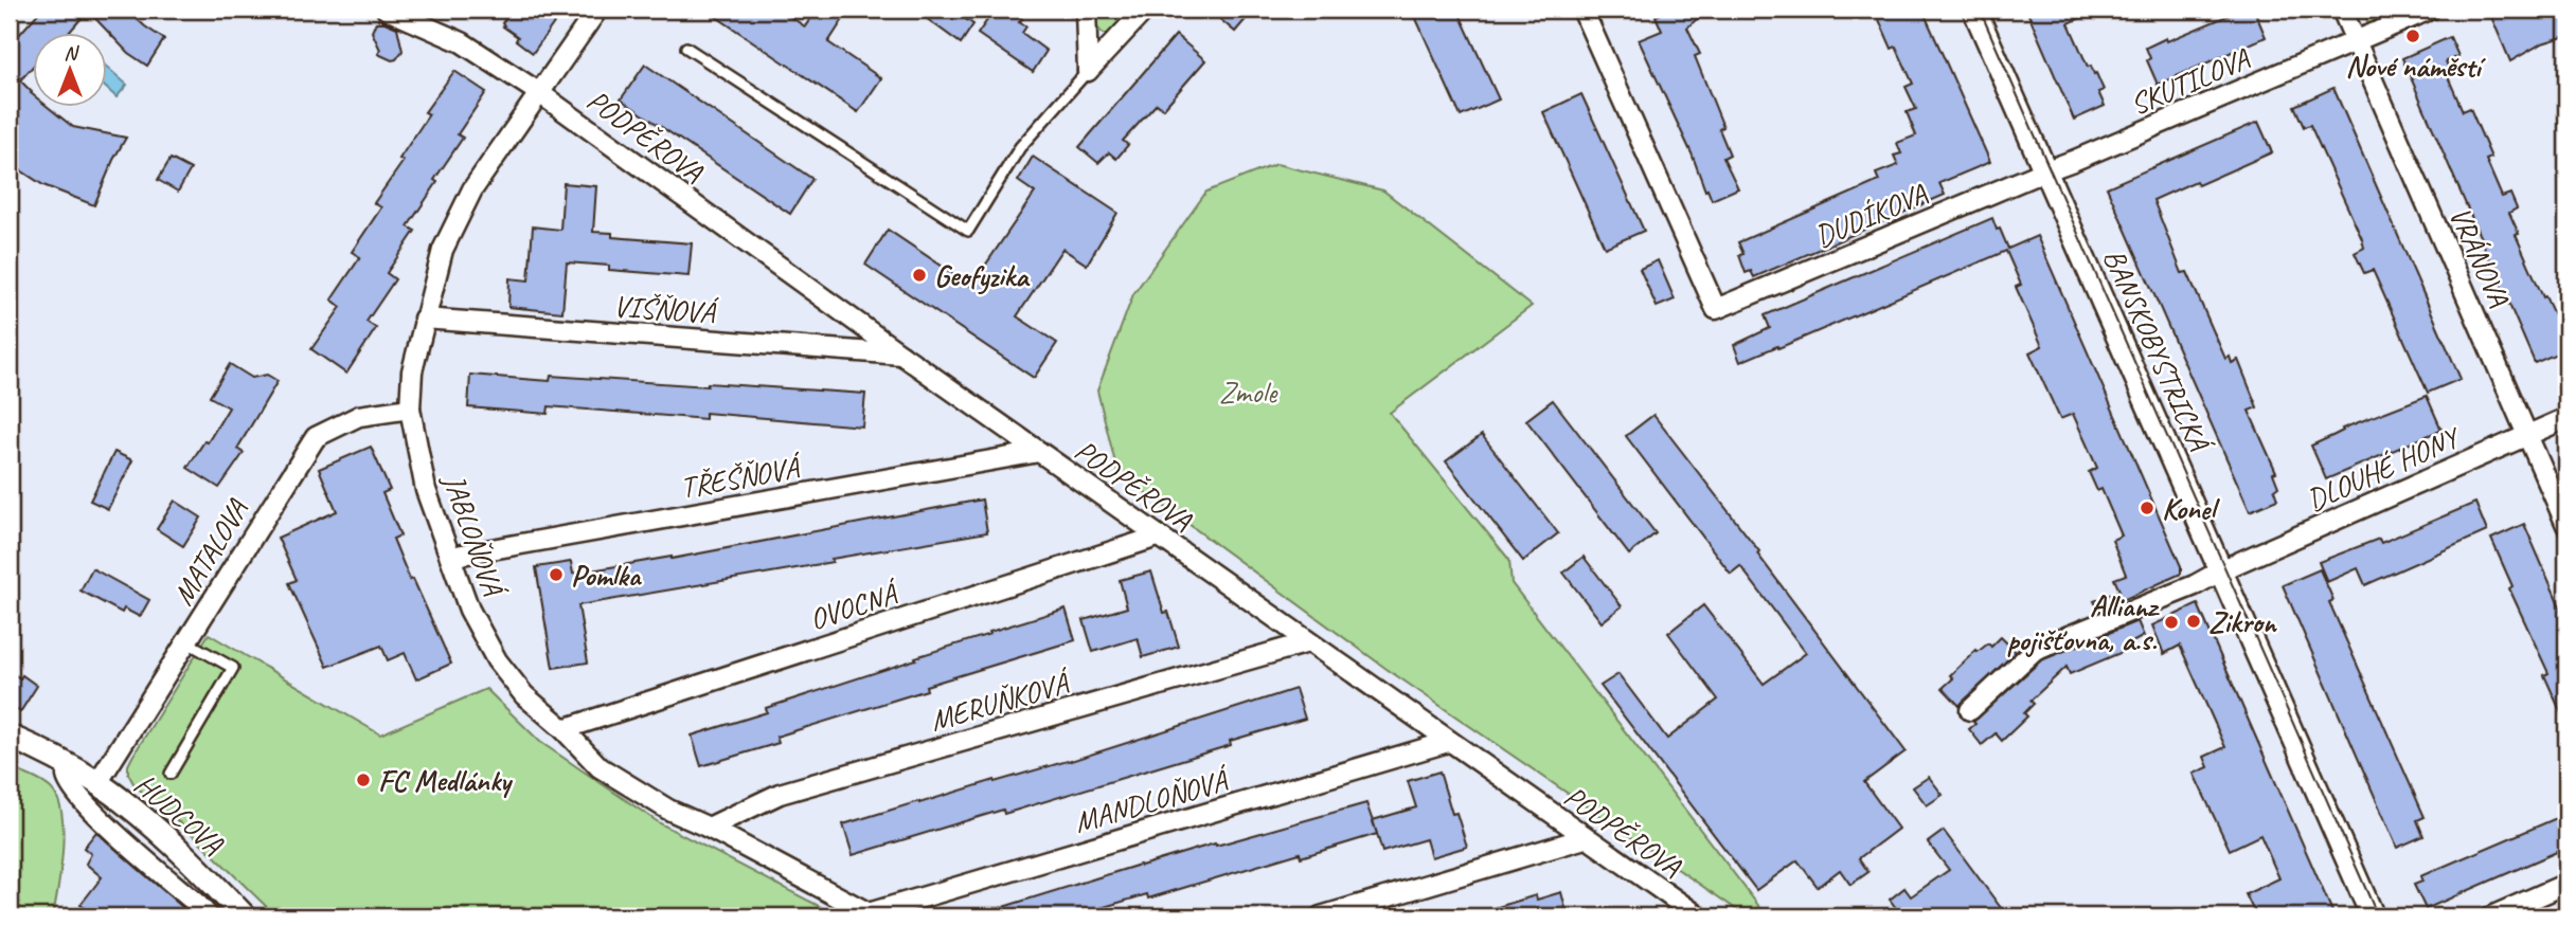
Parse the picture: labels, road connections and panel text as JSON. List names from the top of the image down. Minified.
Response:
{"streets":{"street":["SKUTILOVA","PODPĚROVA","DUDÍKOVA","VRÁNOVA","VIŠŇOVÁ","BANSKOBYSTRICKÁ","DLOUHÉ HONY","TŘEŠŇOVÁ","JABLOŇOVÁ","MATALOVA","OVOCNÁ","MERUŇKOVÁ","MANDLOŇOVÁ","HUDCOVA"]},"crossings":[["SKUTILOVA","DUDÍKOVA"],["SKUTILOVA","VRÁNOVA"],["SKUTILOVA","BANSKOBYSTRICKÁ"],["PODPĚROVA","VIŠŇOVÁ"],["PODPĚROVA","TŘEŠŇOVÁ"],["PODPĚROVA","JABLOŇOVÁ"],["PODPĚROVA","OVOCNÁ"],["PODPĚROVA","MERUŇKOVÁ"],["PODPĚROVA","MANDLOŇOVÁ"],["DUDÍKOVA","BANSKOBYSTRICKÁ"],["VRÁNOVA","DLOUHÉ HONY"],["VIŠŇOVÁ","JABLOŇOVÁ"],["BANSKOBYSTRICKÁ","DLOUHÉ HONY"],["TŘEŠŇOVÁ","JABLOŇOVÁ"],["JABLOŇOVÁ","MATALOVA"],["JABLOŇOVÁ","OVOCNÁ"],["JABLOŇOVÁ","MERUŇKOVÁ"],["JABLOŇOVÁ","MANDLOŇOVÁ"],["MATALOVA","HUDCOVA"]],"parks":["Zmole"],"places":["Nové náměstí","Geofyzika","Konel","Pomlka","Zikron","Allianz pojišťovna, a.s.","FC Medlánky"],"north":"top"}
